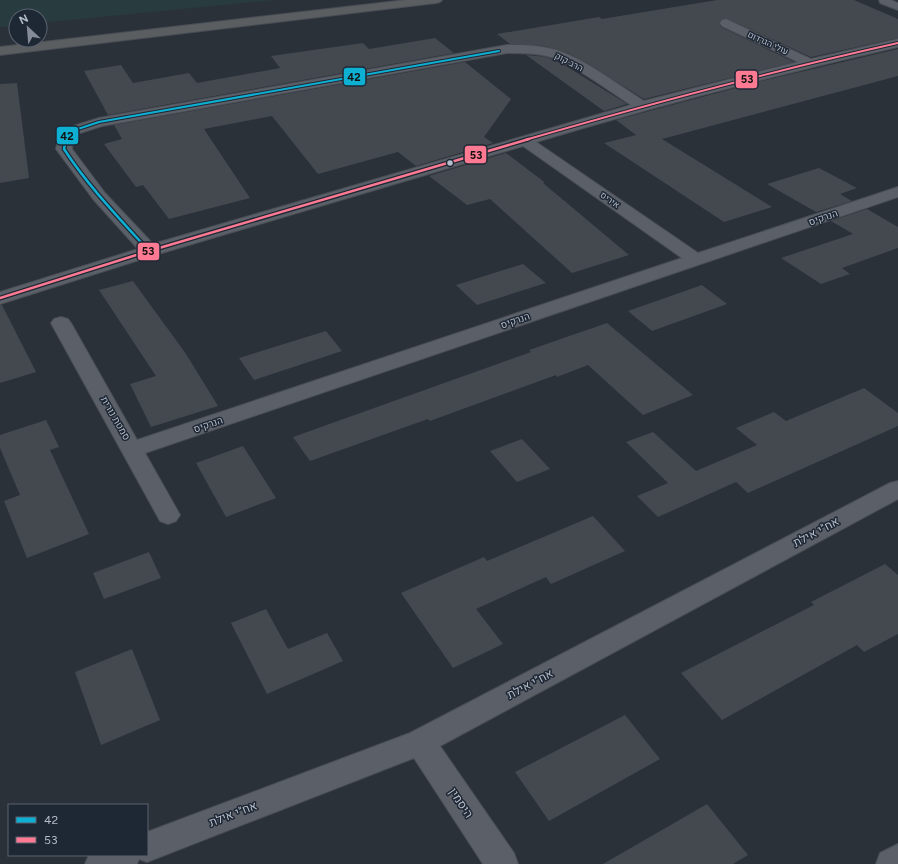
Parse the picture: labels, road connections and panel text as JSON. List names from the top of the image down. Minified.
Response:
{"streets":{"street":["עולי הגרדום","הרב קוק","איריס","הנרקיס","סמטת נורית","אח\"י אילת","היסמין"]},"crossings":[["עולי הגרדום","הרב קוק"],["עולי הגרדום","איריס"],["איריס","הנרקיס"],["הנרקיס","סמטת נורית"],["אח\"י אילת","היסמין"]],"lines":["transit line 53","transit line 42"],"legend":["42","53"],"north":"top left"}
